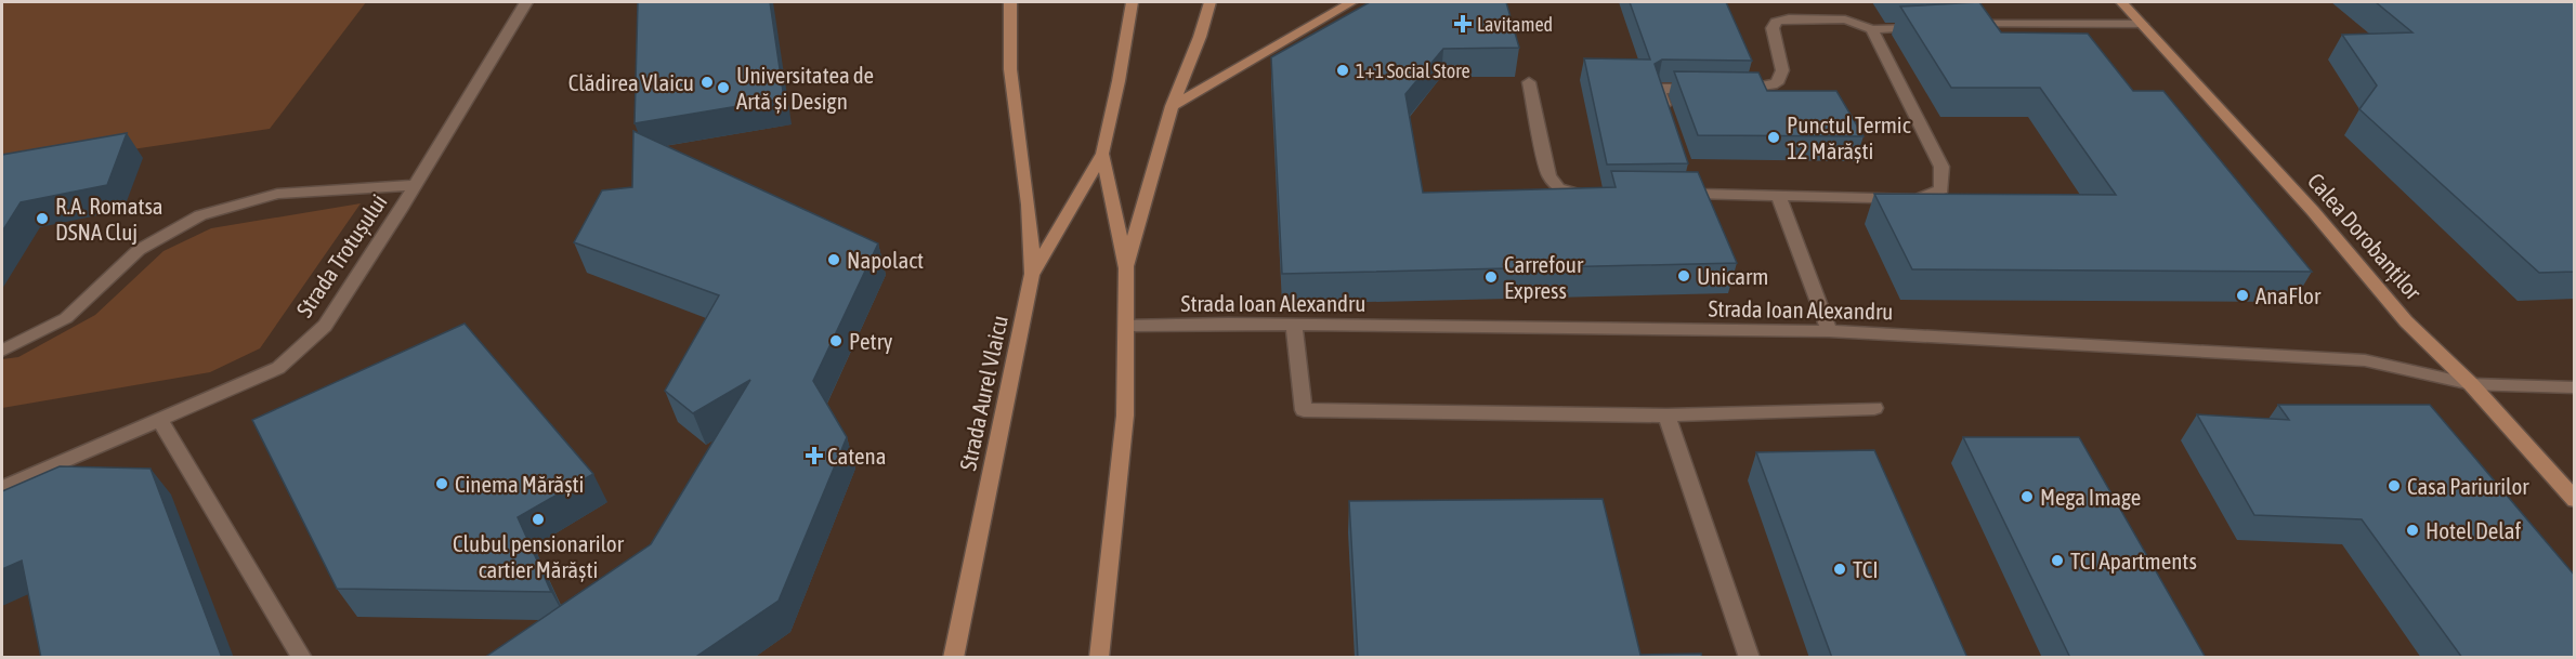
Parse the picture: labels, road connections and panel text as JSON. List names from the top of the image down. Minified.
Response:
{"streets":{"main road":["Calea Dorobanților","Strada Aurel Vlaicu"],"street":["Strada Trotușului","Strada Ioan Alexandru"]},"crossings":[["Calea Dorobanților","Strada Ioan Alexandru"],["Strada Ioan Alexandru","Strada Aurel Vlaicu"]],"places":{"health":["Lavitamed","Catena"],"other":["1+1 Social Store","Clădirea Vlaicu","Universitatea de Artă și Design","Punctul Termic 12 Mărăști","R.A. Romatsa DSNA Cluj","Napolact","Unicarm","Carrefour Express","AnaFlor","Petry","Cinema Mărăști","Casa Pariurilor","Mega Image","Clubul pensionarilor cartier Mărăști","Hotel Delaf","TCI Apartments","TCI"]}}
